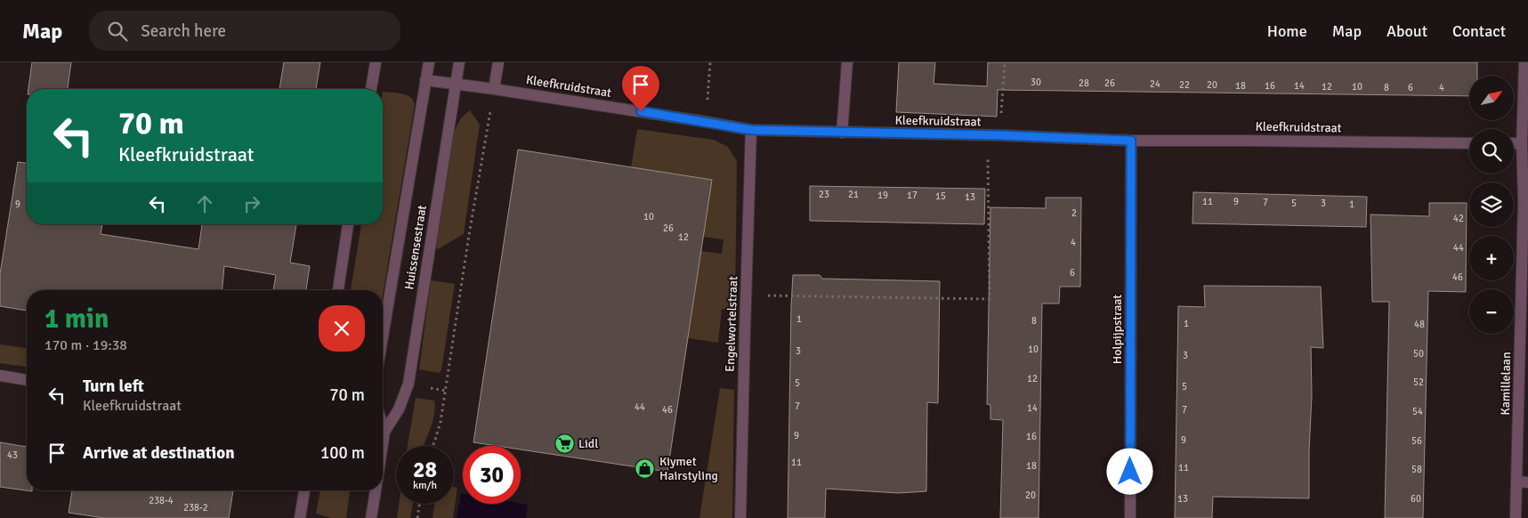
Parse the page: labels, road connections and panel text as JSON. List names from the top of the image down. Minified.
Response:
{"streets":{"street":["Kleefkruidstraat","Huissensestraat","Engelwortelstraat","Holpijpstraat","Kamillelaan"]},"crossings":[["Kleefkruidstraat","Huissensestraat"],["Kleefkruidstraat","Engelwortelstraat"],["Kleefkruidstraat","Holpijpstraat"]],"places":{"supermarket":["Lidl"],"shop":["Kiymet Hairstyling"]},"house_numbers":["30","28","26","24","22","20","18","16","14","12","10","8","6","4","23","21","19","17","15","13","11","9","7","5","3","9","1","2","10","42","26","12","4","44","6","46","1","8","1","48","10","3","50","3","12","52","5","5","7","44","14","46","7","54","9","16","9","56","43","11","18","11","58","20","13","60","238-4","238-2"],"north":"top right","page":{"header":"Map","search":"Search here","nav":["Home","Map","About","Contact"],"map_buttons":["+","−"],"turn":["70 m","Kleefkruidstraat"],"heading":["1 min","170 m · 19:38"],"list":[{"name":"Turn left","note":"Kleefkruidstraat","value":"70 m"},{"name":"Arrive at destination","value":"100 m"}],"speed":"28 km/h","limit":"30"}}
